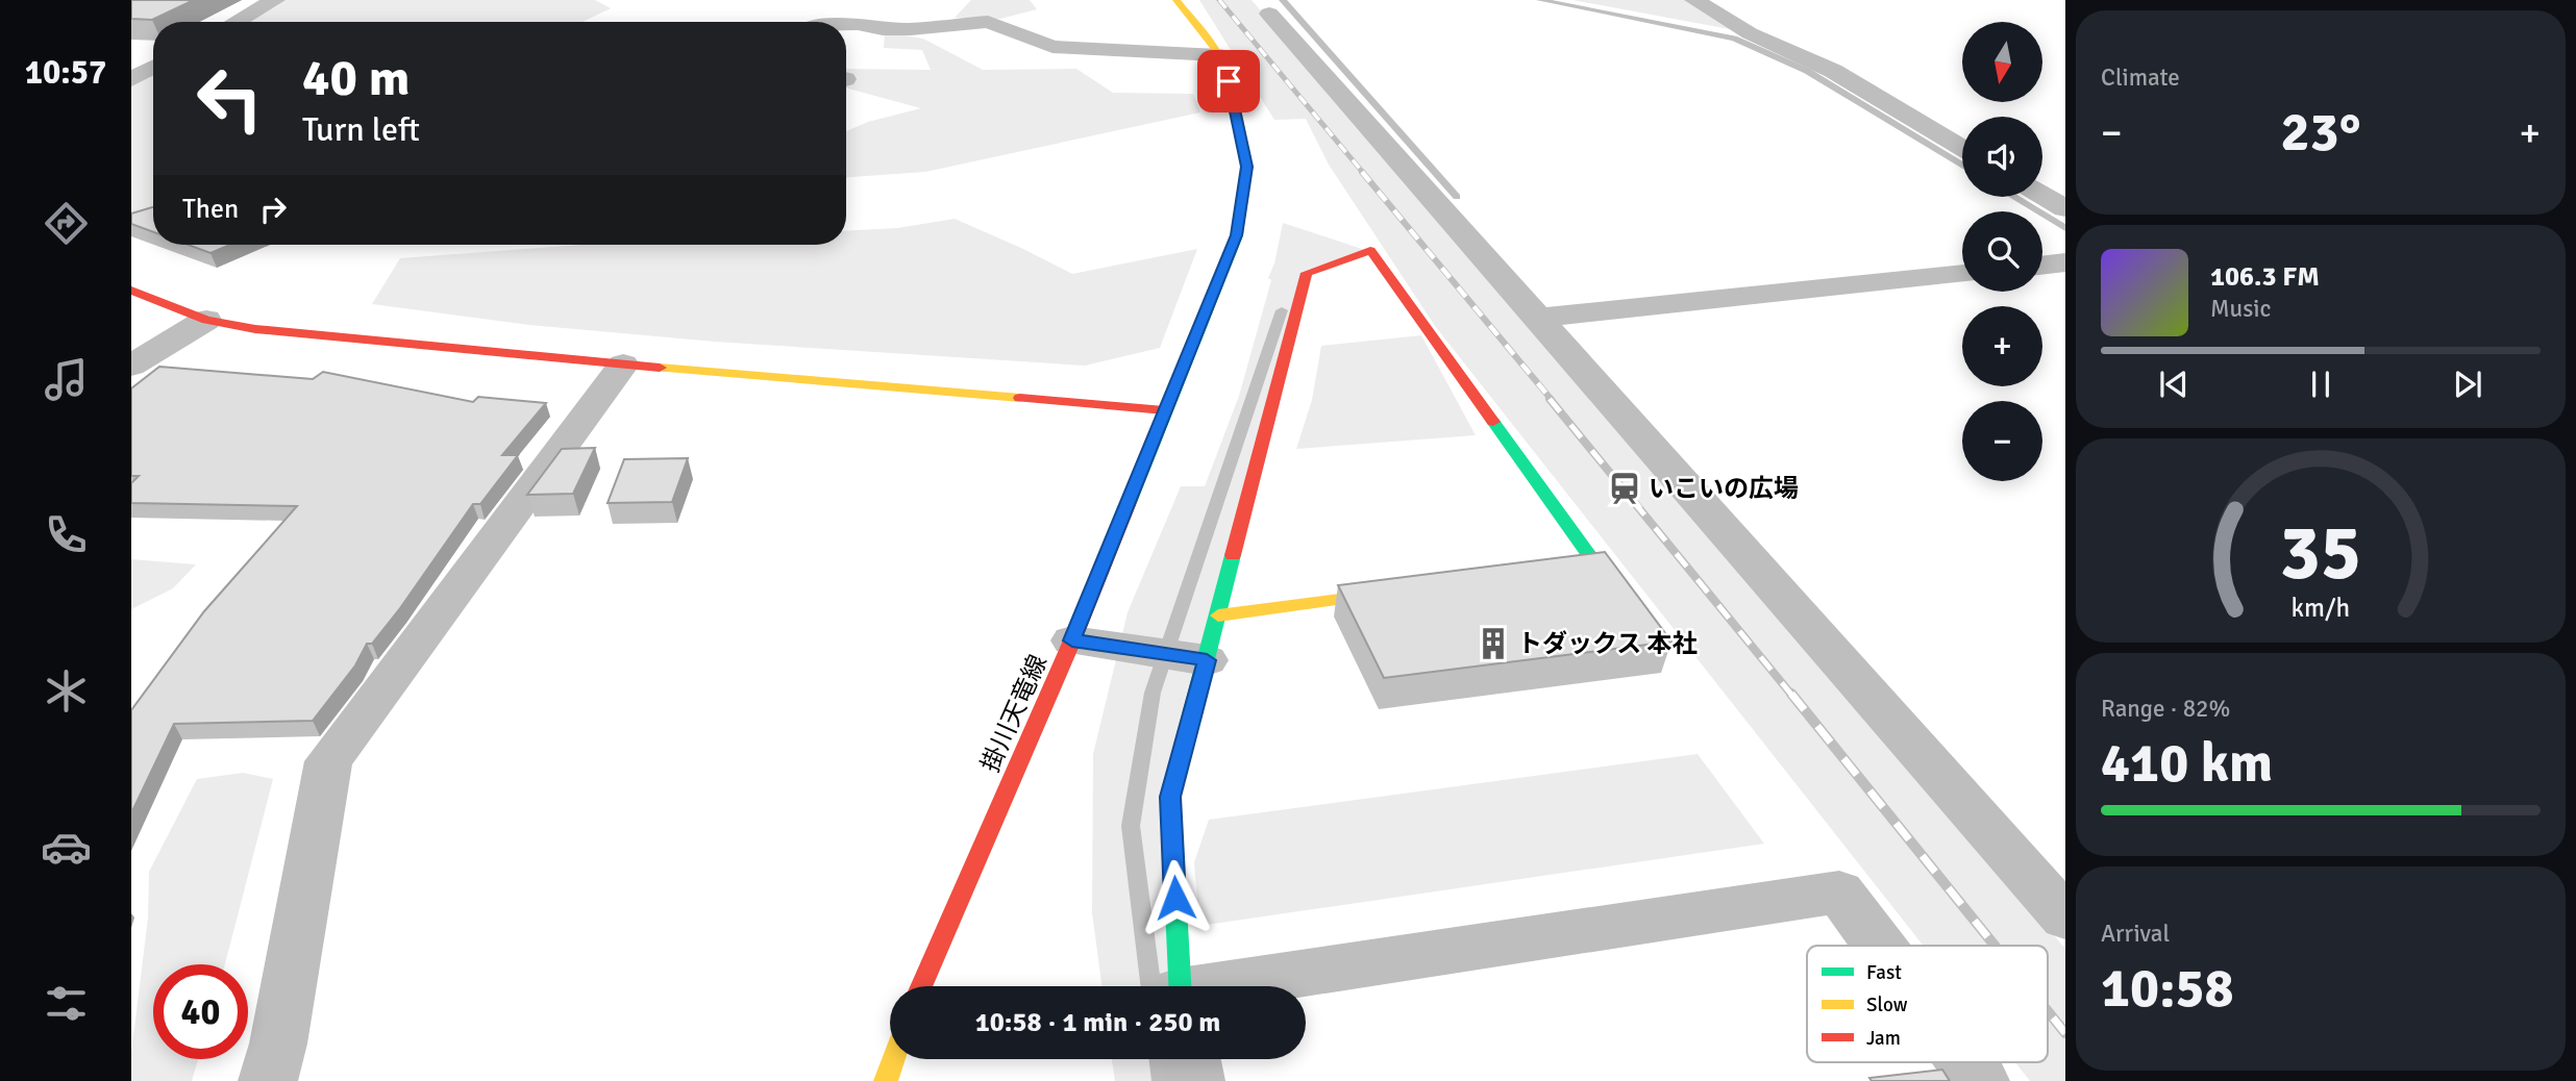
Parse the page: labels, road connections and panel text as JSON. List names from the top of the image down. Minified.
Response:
{"streets":{"street":["掛川天竜線"]},"places":{"station":["いこいの広場"],"building":["トダックス 本社"]},"legend":["Fast","Slow","Jam"],"north":"bottom","page":{"tabs":"10:57","tile":["Climate",["Range · 82%","410 km"],["Arrival","10:58"]],"map_buttons":["+","−"],"turn":["40 m","Turn left"],"heat":["−","23°","+"],"then":"Then","song":["106.3 FM","Music"],"limit":"40","trip":"10:58 · 1 min · 250 m","gauge":["35","km/h"]}}
